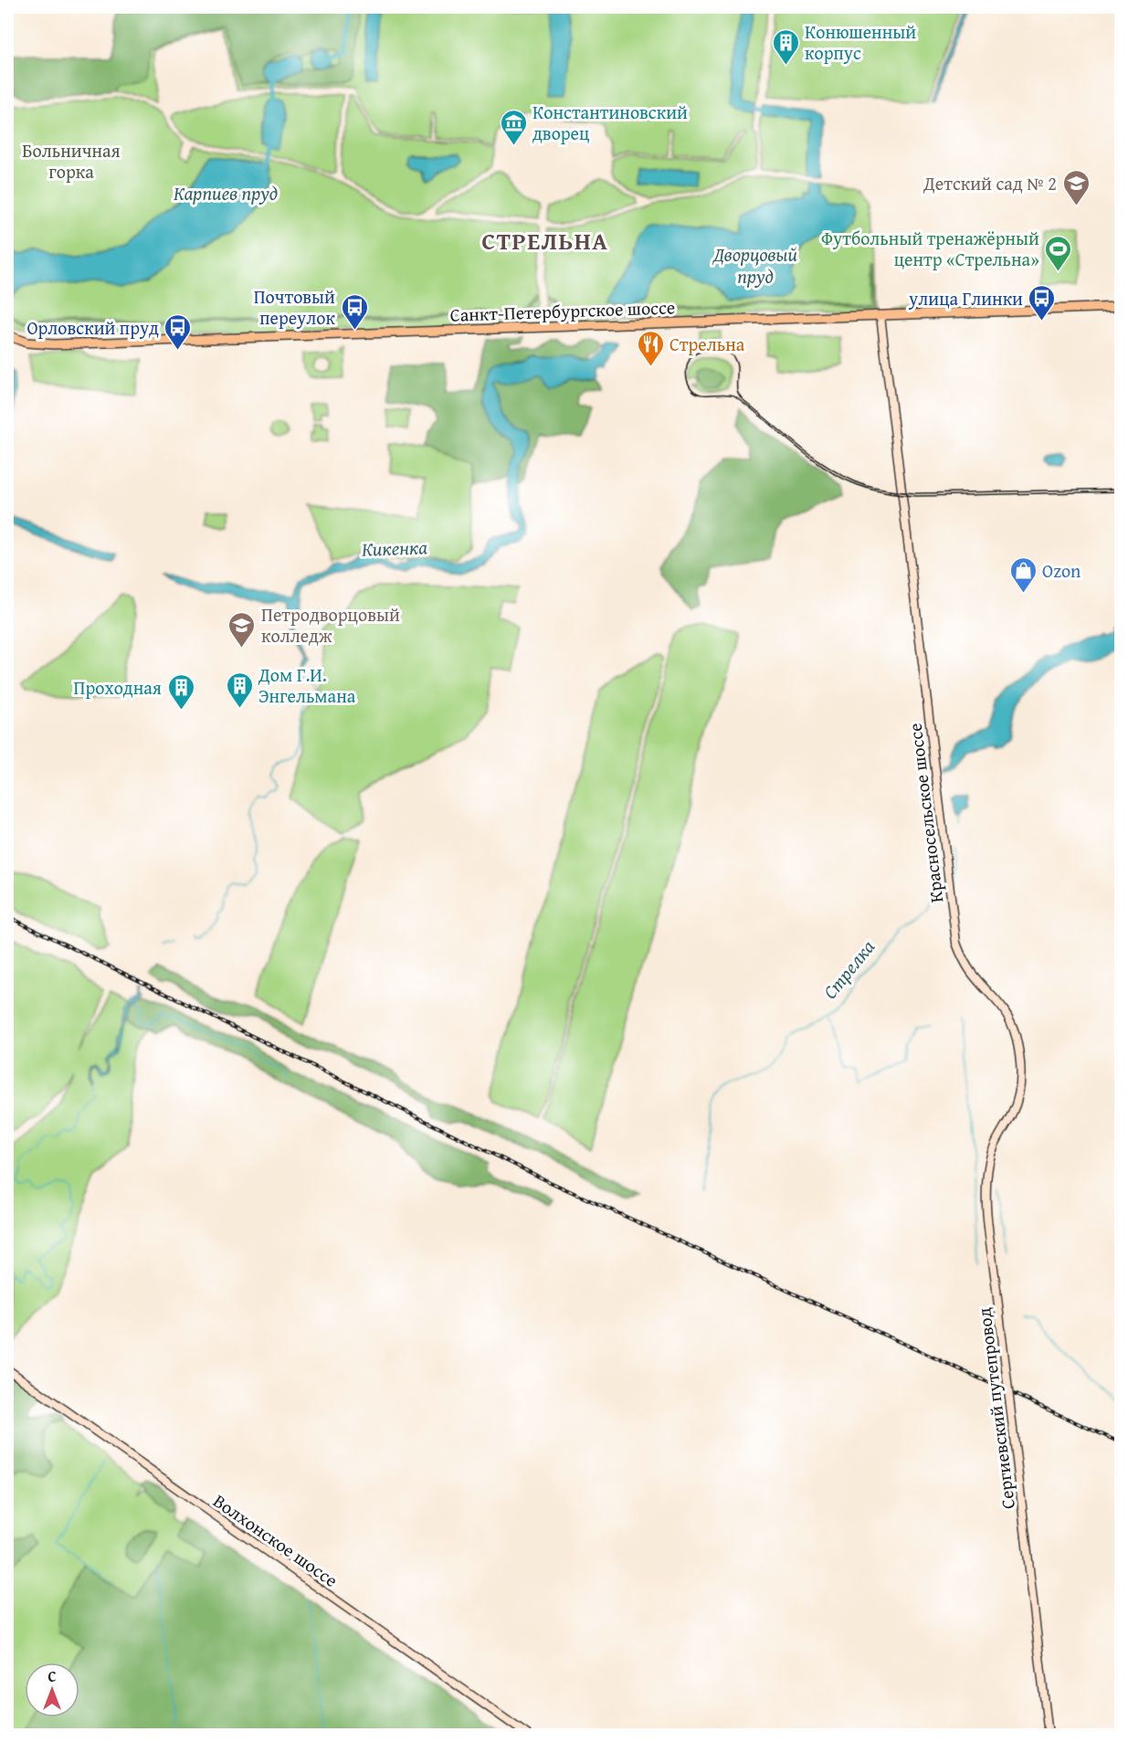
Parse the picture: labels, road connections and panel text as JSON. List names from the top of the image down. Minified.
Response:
{"streets":{"main road":["Санкт-Петербургское шоссе","Красносельское шоссе","Сергиевский путепровод","Волхонское шоссе"]},"crossings":[["Санкт-Петербургское шоссе","Красносельское шоссе"],["Красносельское шоссе","Сергиевский путепровод"]],"districts":["СТРЕЛЬНА"],"water":["Карпиев пруд","Дворцовый пруд","Кикенка","Стрелка"],"parks":["Больничная горка"],"places":{"building":["Конюшенный корпус","Дом Г.И. Энгельмана","Проходная"],"museum":["Константиновский дворец"],"school or university":["Детский сад № 2","Петродворцовый колледж"],"sports":["Футбольный тренажёрный центр «Стрельна»"],"bus stop":["улица Глинки","Почтовый переулок","Орловский пруд"],"restaurant":["Стрельна"],"shop":["Ozon"]},"north":"top"}
